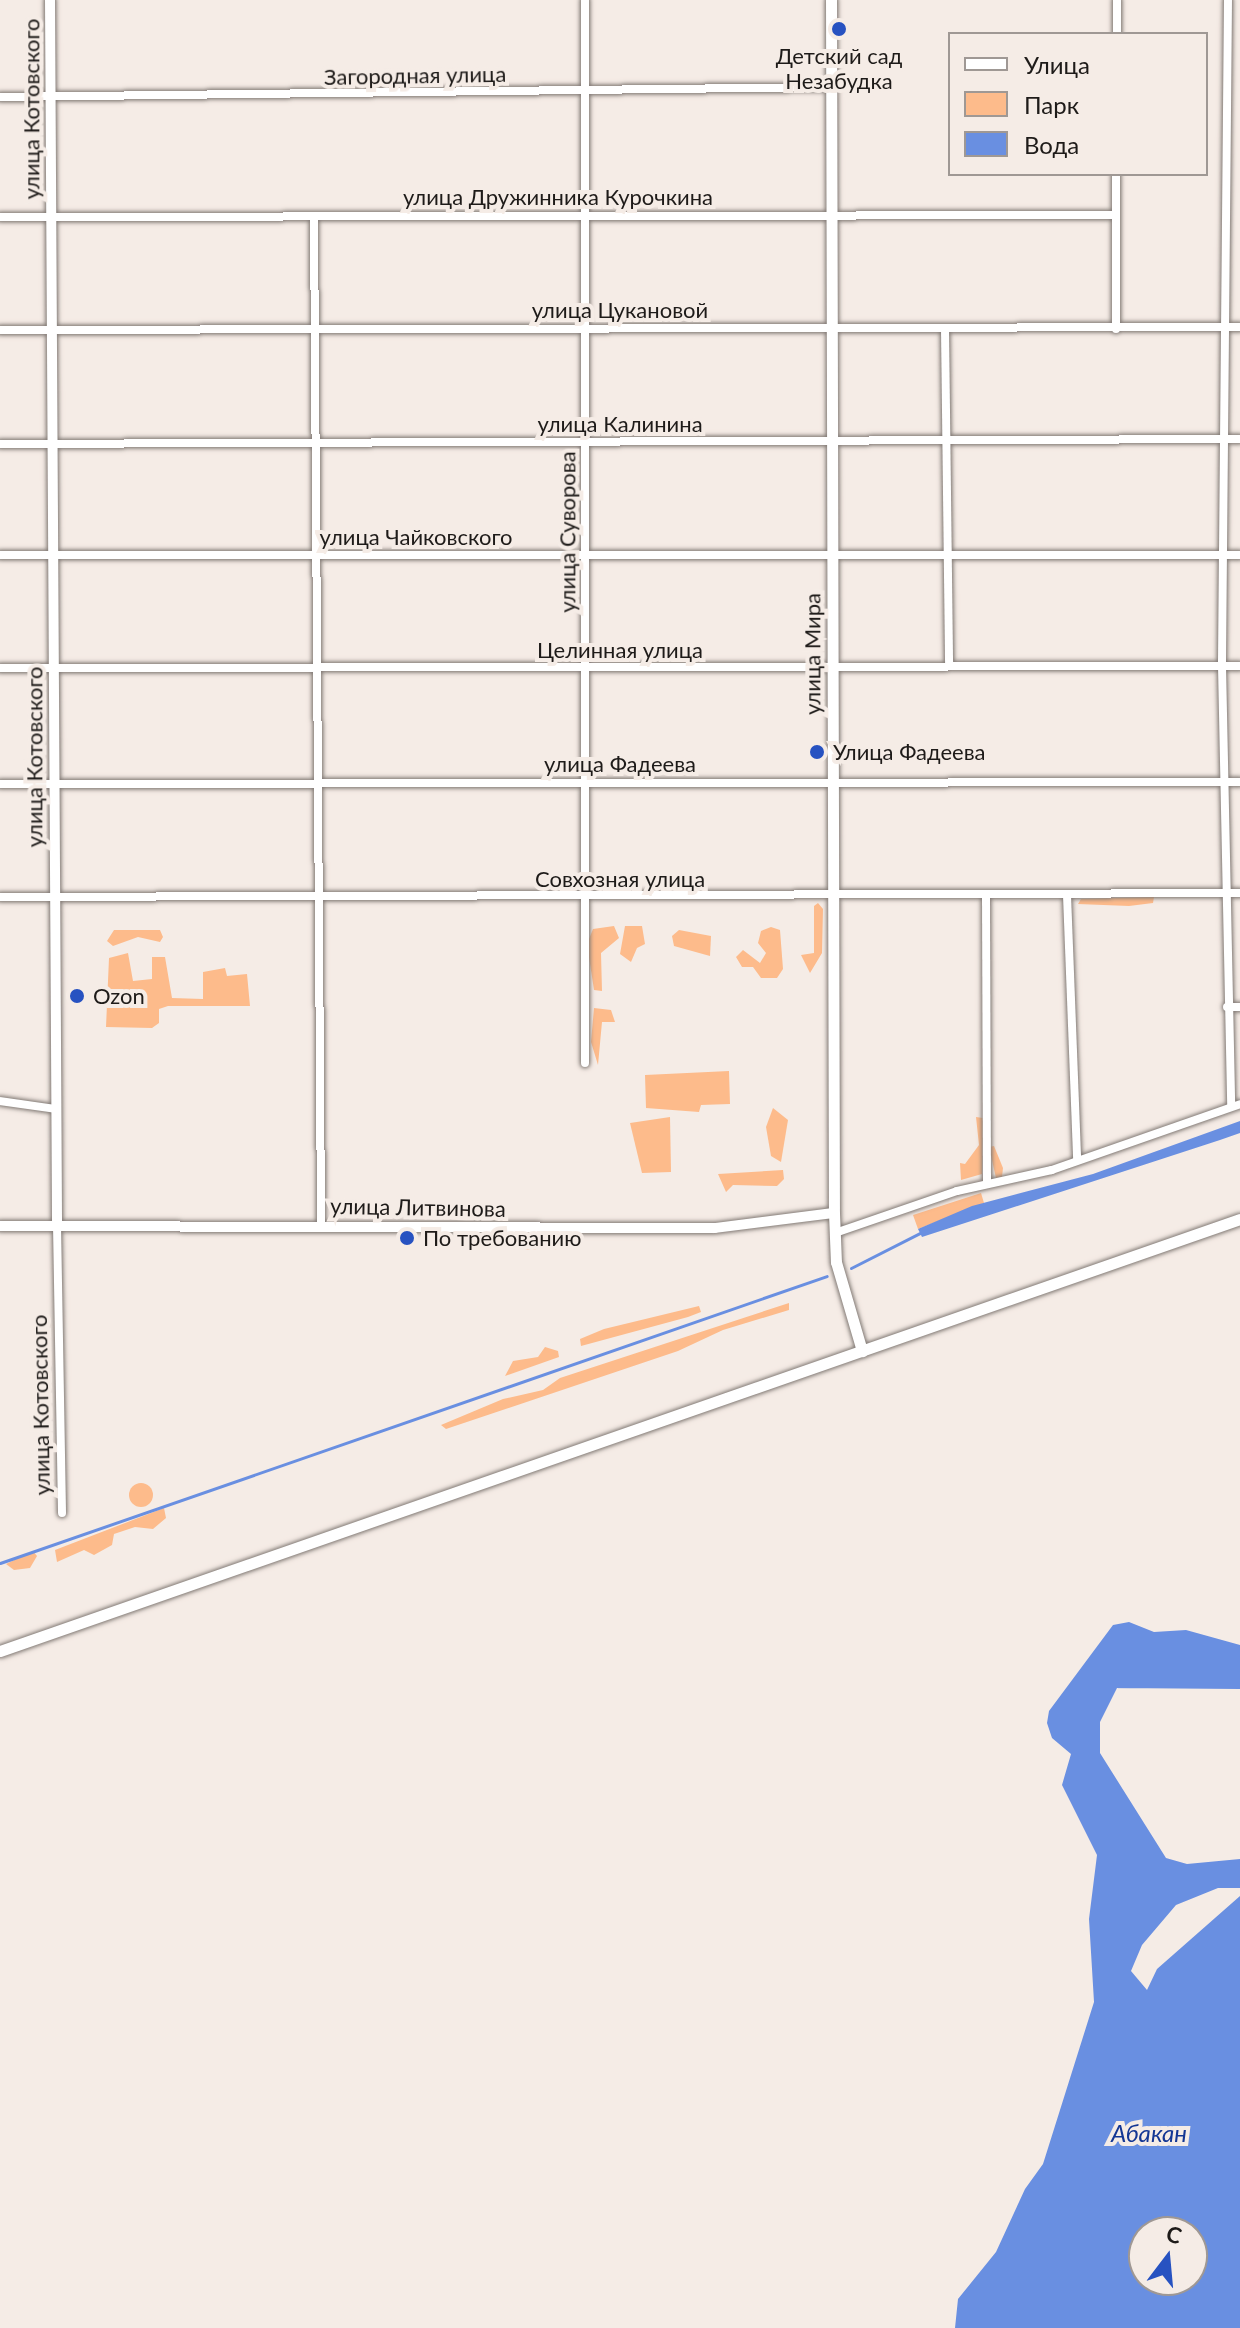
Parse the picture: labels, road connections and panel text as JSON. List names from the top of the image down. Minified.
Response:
{"streets":{"main road":["улица Мира"],"street":["Загородная улица","улица Котовского","улица Дружинника Курочкина","улица Цукановой","улица Калинина","улица Суворова","улица Чайковского","Целинная улица","улица Фадеева","Совхозная улица","улица Литвинова"]},"crossings":[["Загородная улица","улица Котовского"],["Загородная улица","улица Суворова"],["Загородная улица","улица Мира"],["улица Котовского","улица Дружинника Курочкина"],["улица Котовского","улица Цукановой"],["улица Котовского","улица Калинина"],["улица Котовского","улица Чайковского"],["улица Котовского","Целинная улица"],["улица Котовского","улица Фадеева"],["улица Котовского","Совхозная улица"],["улица Котовского","улица Литвинова"],["улица Дружинника Курочкина","улица Суворова"],["улица Дружинника Курочкина","улица Мира"],["улица Цукановой","улица Суворова"],["улица Цукановой","улица Мира"],["улица Калинина","улица Суворова"],["улица Калинина","улица Мира"],["улица Суворова","улица Чайковского"],["улица Суворова","Целинная улица"],["улица Суворова","улица Фадеева"],["улица Суворова","Совхозная улица"],["улица Чайковского","улица Мира"],["Целинная улица","улица Мира"],["улица Мира","улица Фадеева"],["улица Мира","Совхозная улица"],["улица Мира","улица Литвинова"]],"water":["Абакан"],"places":["Детский сад Незабудка","Улица Фадеева","Ozon","По требованию"],"legend":["Улица","Парк","Вода"],"north":"top"}
